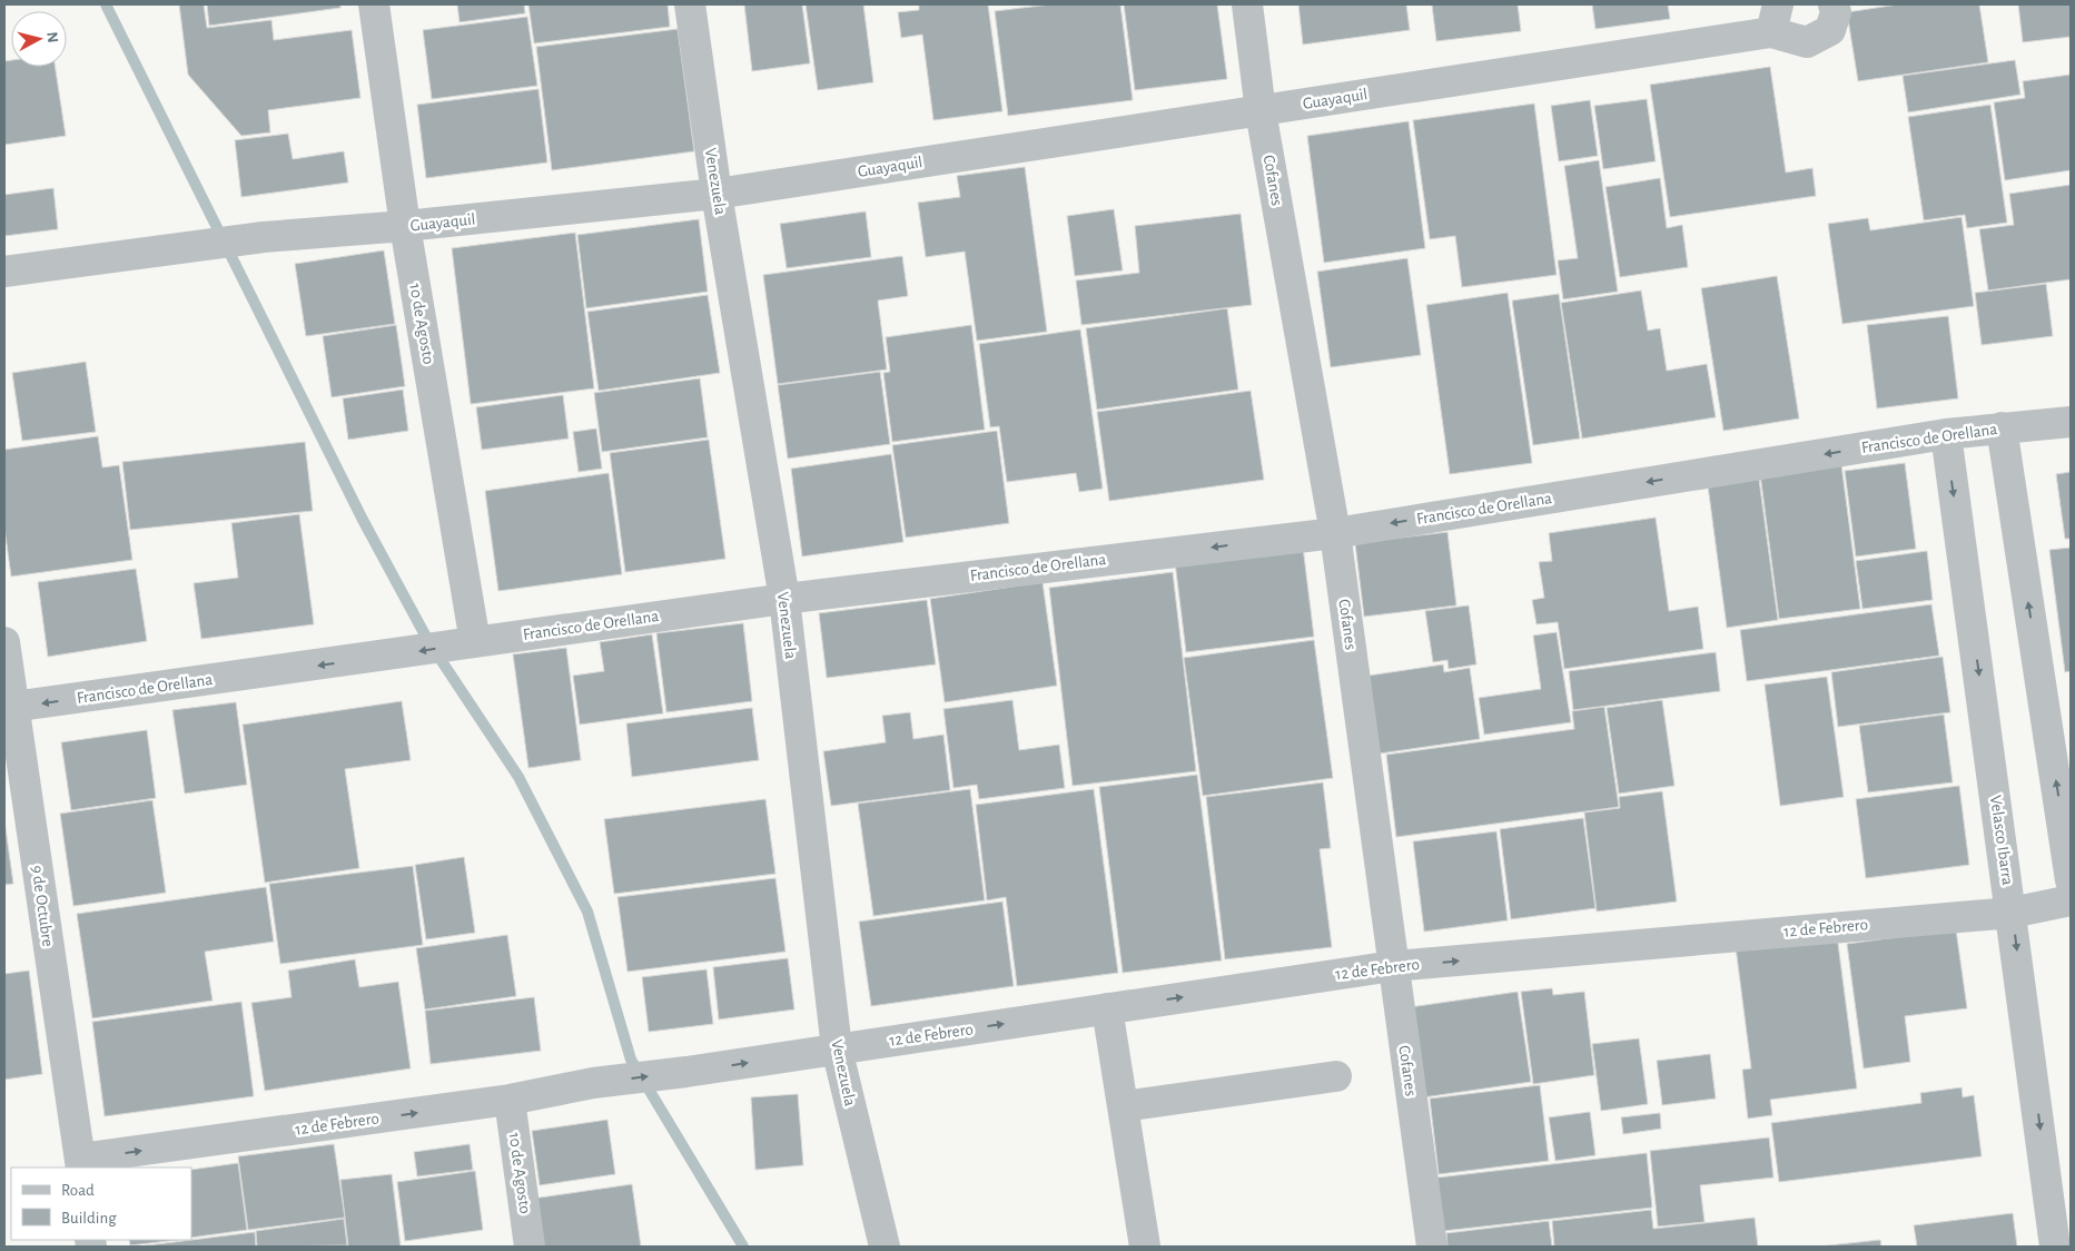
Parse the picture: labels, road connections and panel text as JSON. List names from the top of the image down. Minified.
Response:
{"streets":{"street":["Guayaquil","Cofanes","Venezuela","10 de Agosto","Francisco de Orellana","Velasco Ibarra","9 de Octubre","12 de Febrero"]},"crossings":[["Guayaquil","Cofanes"],["Guayaquil","Venezuela"],["Guayaquil","10 de Agosto"],["Cofanes","Francisco de Orellana"],["Cofanes","12 de Febrero"],["Venezuela","Francisco de Orellana"],["Venezuela","12 de Febrero"],["10 de Agosto","Francisco de Orellana"],["10 de Agosto","12 de Febrero"],["Francisco de Orellana","Velasco Ibarra"],["Francisco de Orellana","9 de Octubre"],["Velasco Ibarra","12 de Febrero"],["9 de Octubre","12 de Febrero"]],"one_way":["Francisco de Orellana","12 de Febrero"],"legend":["Road","Building"],"north":"right"}
